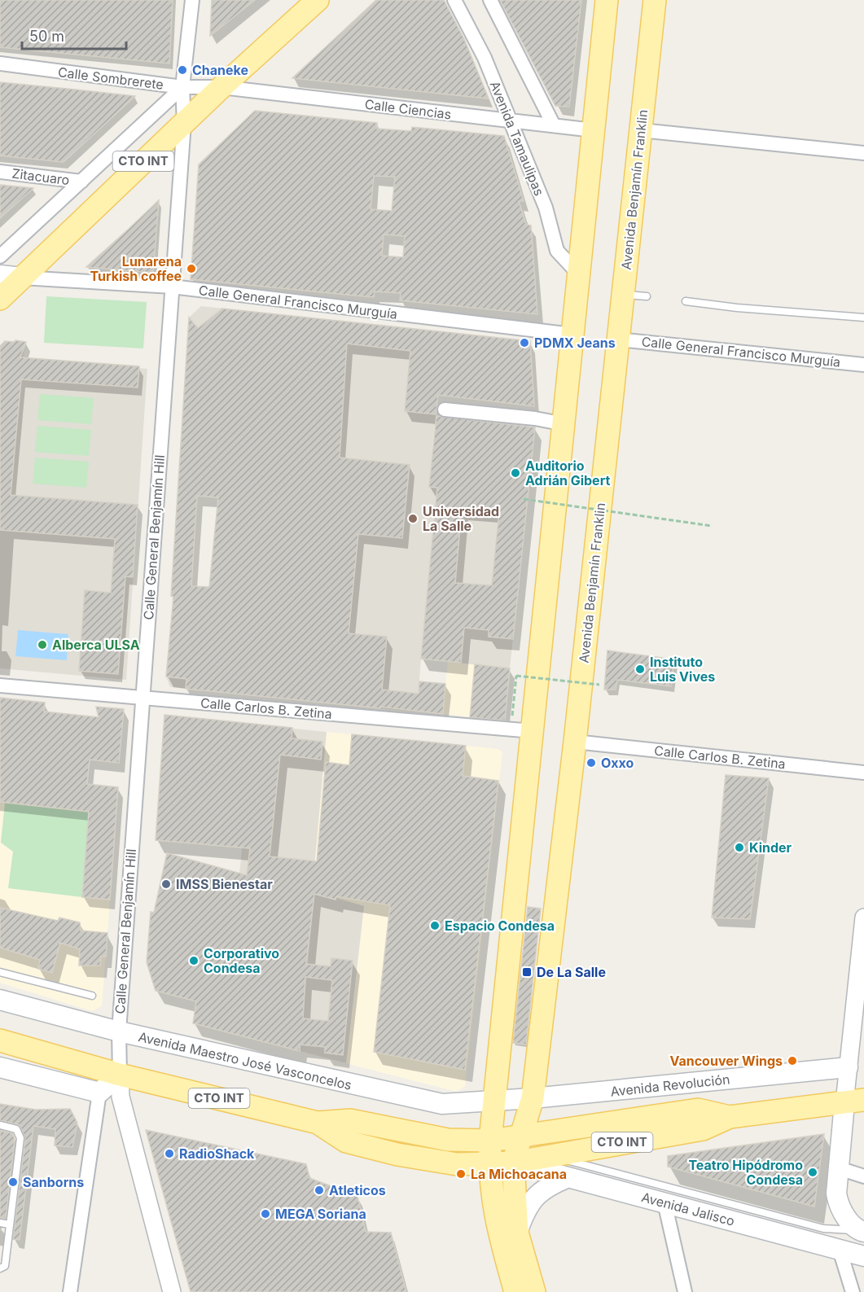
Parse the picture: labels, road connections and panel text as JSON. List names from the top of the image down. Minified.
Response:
{"streets":{"main road":["CTO INT","Avenida Benjamín Franklin","Avenida Maestro José Vasconcelos","Avenida Revolución","Avenida Jalisco"],"street":["Calle Sombrerete","Calle Ciencias","Avenida Tamaulipas","Zitacuaro","Calle General Francisco Murguía","Calle General Benjamín Hill","Calle Carlos B. Zetina"]},"crossings":[["Calle Sombrerete","Calle Ciencias"],["Calle Sombrerete","CTO INT"],["Calle Sombrerete","Calle General Benjamín Hill"],["Calle Ciencias","Avenida Tamaulipas"],["Calle Ciencias","CTO INT"],["CTO INT","Calle General Francisco Murguía"],["CTO INT","Calle General Benjamín Hill"],["CTO INT","Avenida Revolución"],["Avenida Benjamín Franklin","Calle General Francisco Murguía"],["Avenida Benjamín Franklin","Calle Carlos B. Zetina"],["Avenida Benjamín Franklin","Avenida Revolución"],["Avenida Benjamín Franklin","Avenida Jalisco"],["Calle General Francisco Murguía","Calle General Benjamín Hill"],["Calle General Benjamín Hill","Calle Carlos B. Zetina"],["Calle General Benjamín Hill","Avenida Maestro José Vasconcelos"],["Avenida Maestro José Vasconcelos","Avenida Revolución"],["Avenida Revolución","Avenida Jalisco"]],"places":{"other":["Chaneke","Lunarena Turkish coffee","PDMX Jeans","Auditorio Adrián Gibert","Universidad La Salle","Alberca ULSA","Instituto Luis Vives","Oxxo","Kinder","IMSS Bienestar","Espacio Condesa","Corporativo Condesa","Vancouver Wings","RadioShack","Teatro Hipódromo Condesa","La Michoacana","Sanborns","Atleticos","MEGA Soriana"],"transit":["De La Salle"]},"scale_bar":"50 m"}
